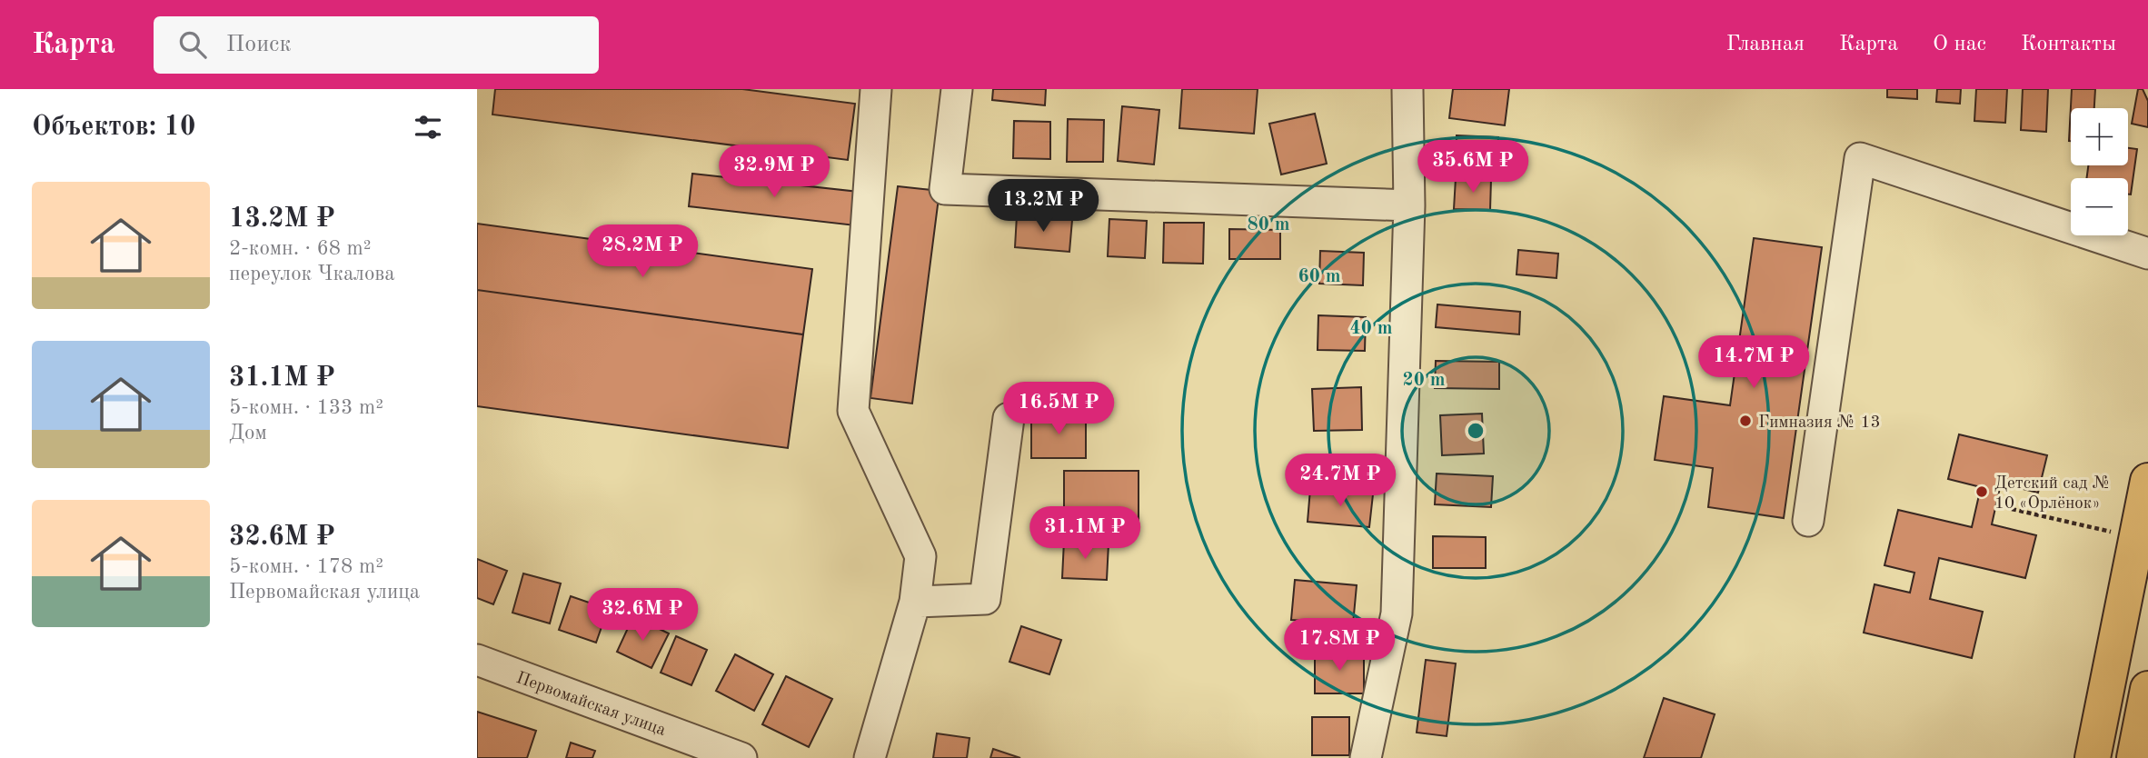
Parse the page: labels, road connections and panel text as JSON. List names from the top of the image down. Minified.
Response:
{"streets":{"street":["Первомайская улица"]},"places":["Гимназия № 13","Детский сад № 10 «Орлёнок»"],"page":{"header":"Карта","search":"Поиск","nav":["Главная","Карта","О нас","Контакты"],"heading":"Объектов: 10","map_buttons":["+","−"],"price":["35.6M ₽","32.9M ₽","13.2M ₽","28.2M ₽","14.7M ₽","16.5M ₽","24.7M ₽","31.1M ₽","32.6M ₽","17.8M ₽"],"list":[{"name":"13.2M ₽","note":"2-комн. · 68 m² · переулок Чкалова"},{"name":"31.1M ₽","note":"5-комн. · 133 m² · Дом"},{"name":"32.6M ₽","note":"5-комн. · 178 m² · Первомайская улица"}]},"rings":["80 m","60 m","40 m","20 m"]}
